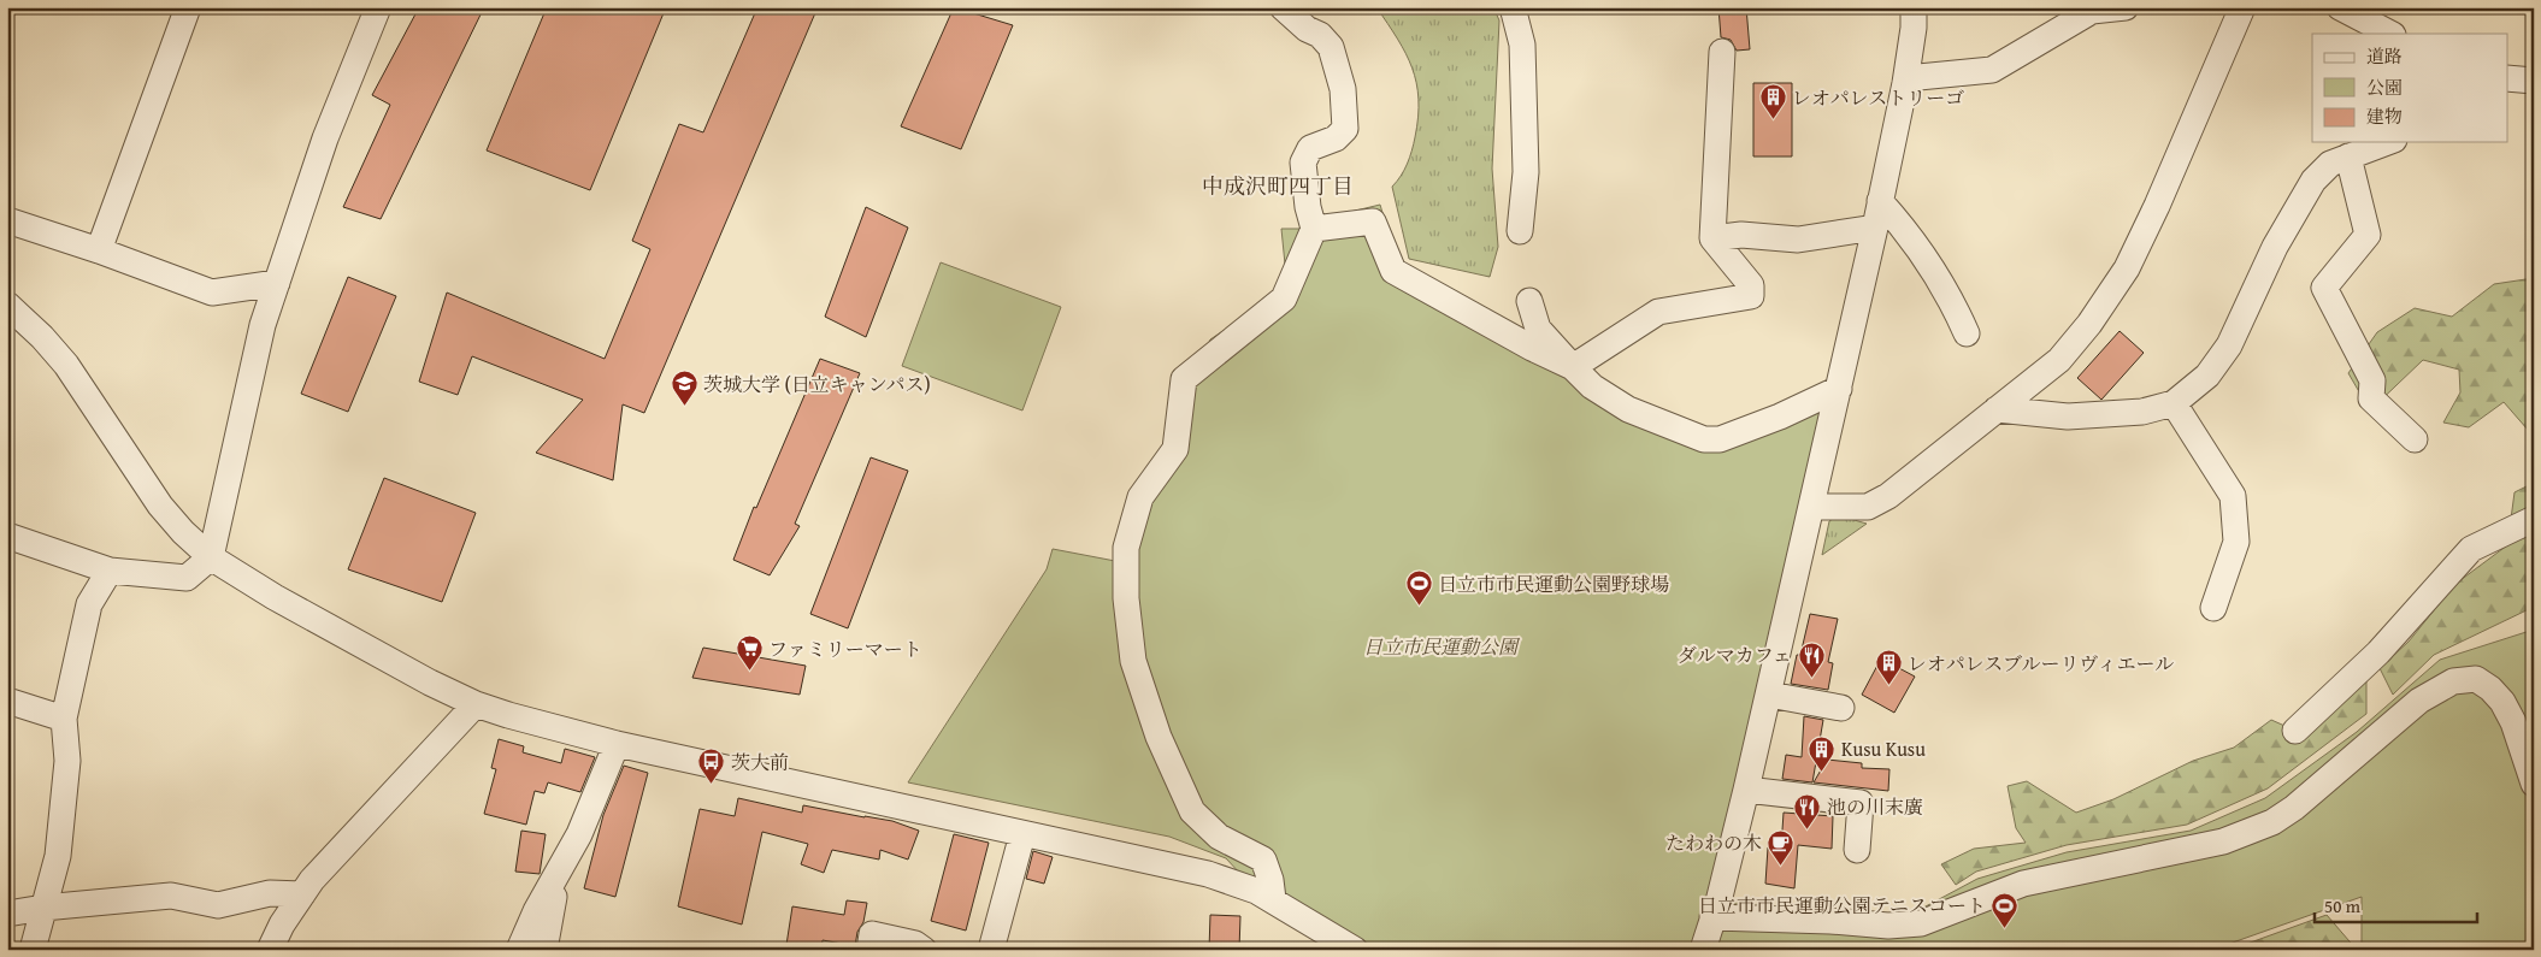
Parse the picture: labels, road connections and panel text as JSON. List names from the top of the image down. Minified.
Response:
{"districts":["中成沢町四丁目"],"parks":["日立市民運動公園"],"places":{"building":["レオパレストリーゴ","レオパレスブルーリヴィエール","Kusu Kusu"],"school or university":["茨城大学 (日立キャンパス)"],"sports":["日立市市民運動公園野球場","日立市市民運動公園テニスコート"],"supermarket":["ファミリーマート"],"restaurant":["ダルマカフェ","池の川末廣"],"bus stop":["茨大前"],"cafe":["たわわの木"]},"legend":["道路","公園","建物"],"scale_bar":"50 m"}
